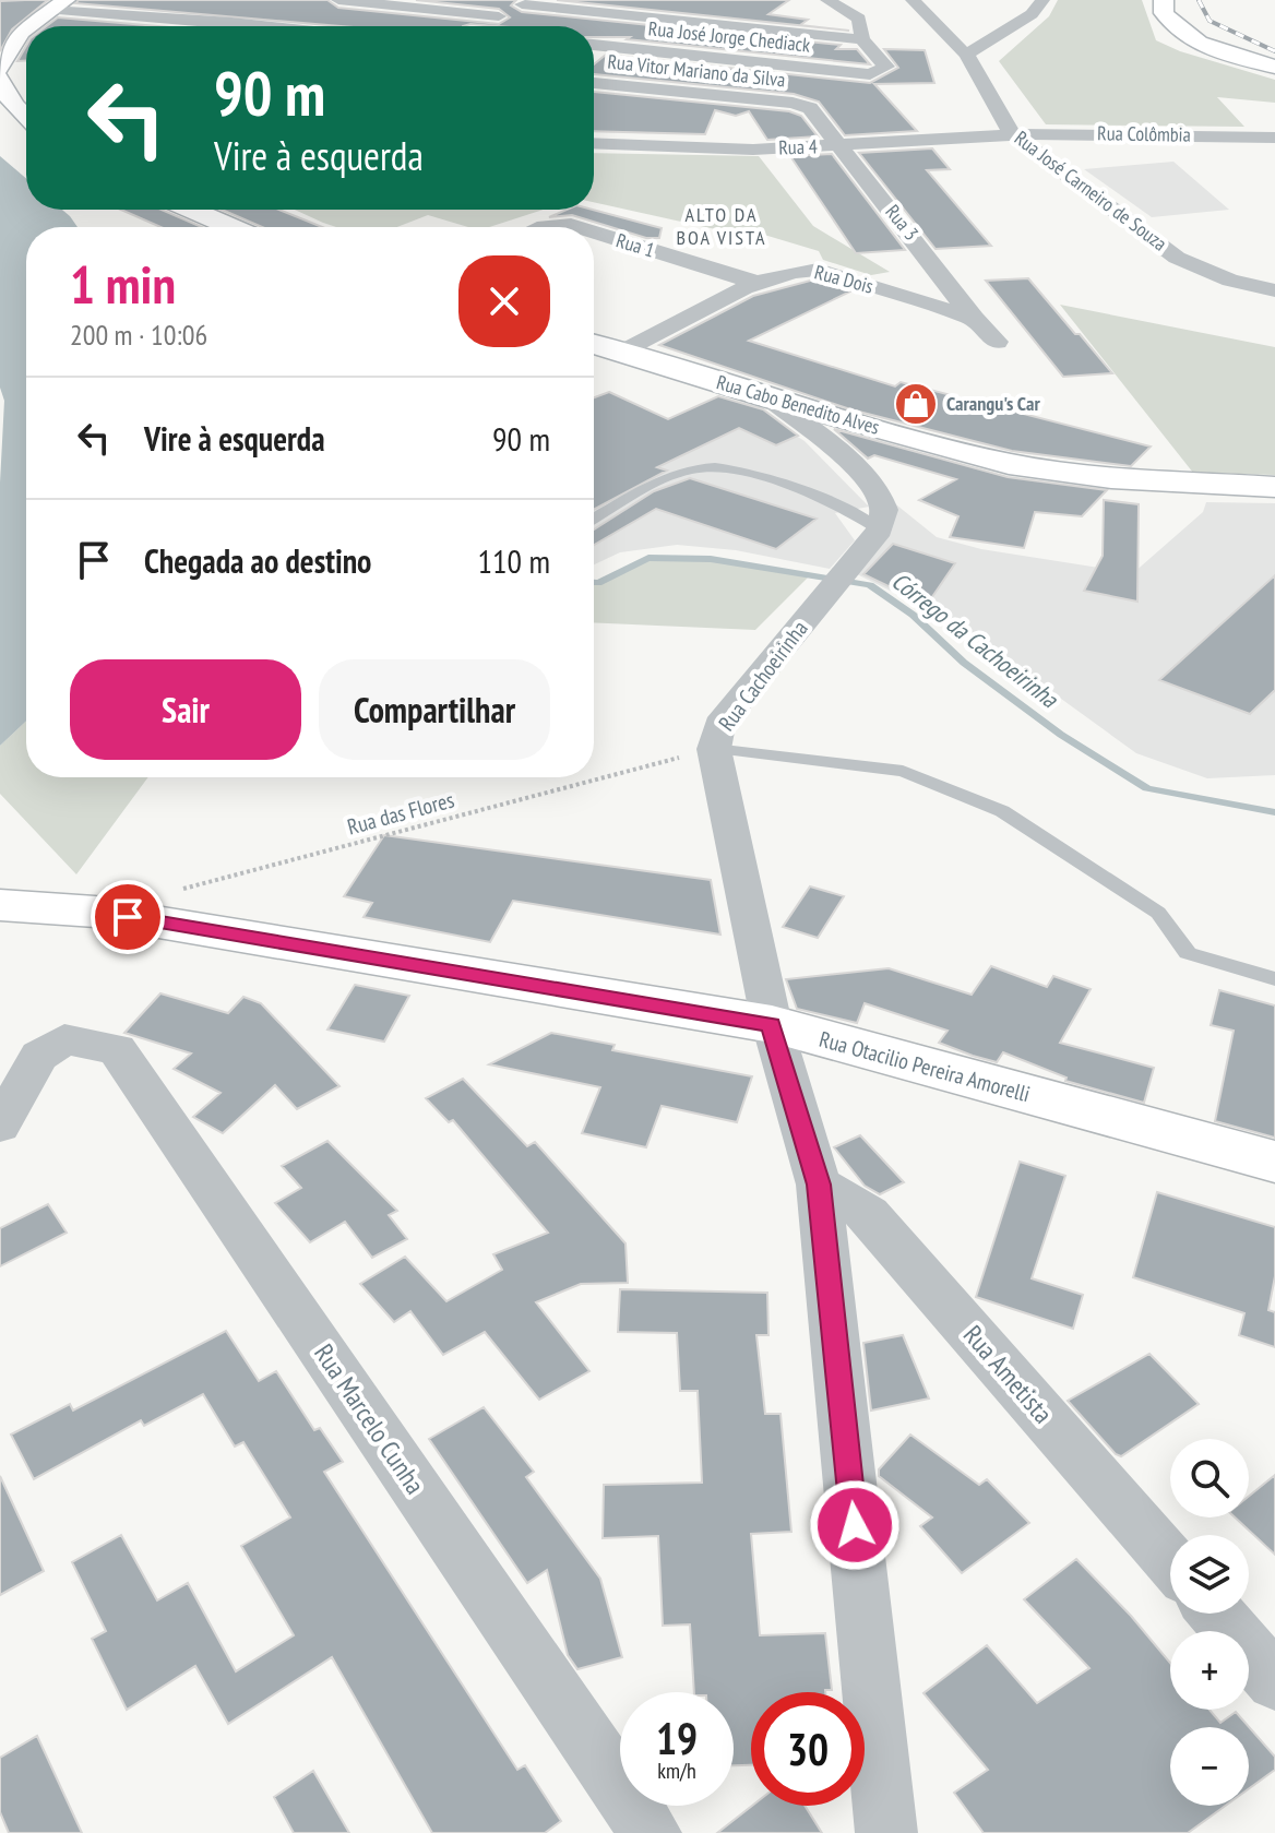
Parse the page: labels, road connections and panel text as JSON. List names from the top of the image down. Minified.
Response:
{"streets":{"main road":["Rua Cabo Benedito Alves","Rua Otacilio Pereira Amorelli"],"street":["Rua José Jorge Chediack","Rua Vitor Mariano da Silva","Rua Colômbia","Rua 4","Rua José Carneiro de Souza","Rua 3","Rua 1","Rua Dois","Rua Cachoeirinha","Rua Ametista","Rua Marcelo Cunha"],"path":["Rua das Flores"]},"crossings":[["Rua Vitor Mariano da Silva","Rua 3"],["Rua Colômbia","Rua 4"],["Rua Colômbia","Rua José Carneiro de Souza"],["Rua 4","Rua José Carneiro de Souza"],["Rua 4","Rua 3"],["Rua 3","Rua Dois"],["Rua 1","Rua Dois"],["Rua Dois","Rua Cabo Benedito Alves"],["Rua Cachoeirinha","Rua das Flores"],["Rua Cachoeirinha","Rua Otacilio Pereira Amorelli"],["Rua Cachoeirinha","Rua Ametista"]],"districts":["ALTO DA BOA VISTA"],"water":["Córrego da Cachoeirinha"],"places":{"shop":["Carangu's Car"]},"page":{"turn":["90 m","Vire à esquerda"],"heading":["1 min","200 m · 10:06"],"list":[{"name":"Vire à esquerda","value":"90 m"},{"name":"Chegada ao destino","value":"110 m"}],"buttons":["Sair","Compartilhar"],"map_buttons":["+","−"],"speed":"19 km/h","limit":"30"}}
